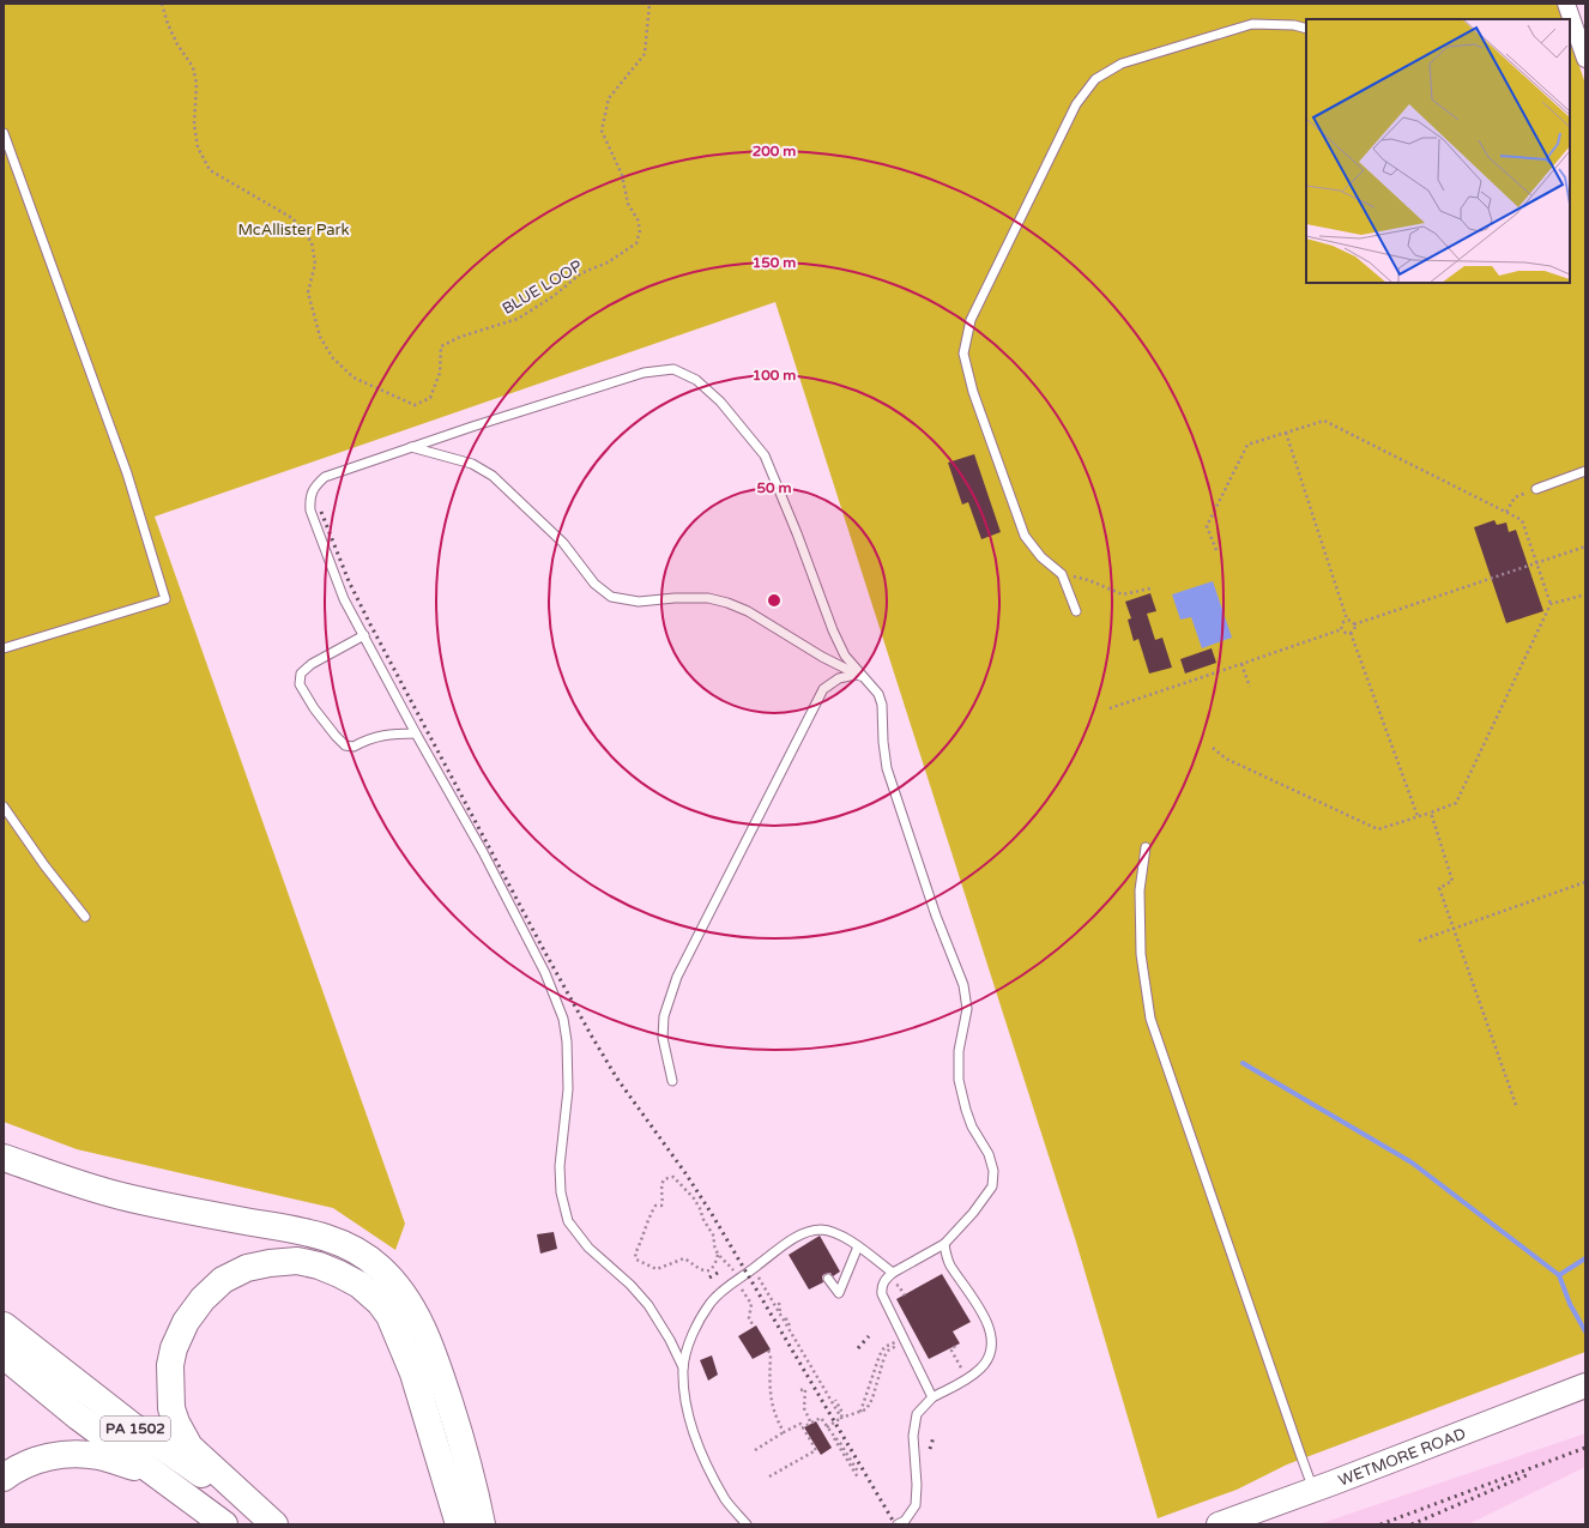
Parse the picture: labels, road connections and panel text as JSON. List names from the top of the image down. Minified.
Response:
{"streets":{"highway":["PA 1502"],"main road":["WETMORE ROAD"],"path":["BLUE LOOP"]},"parks":["McAllister Park"],"rings":["200 m","150 m","100 m","50 m"]}
